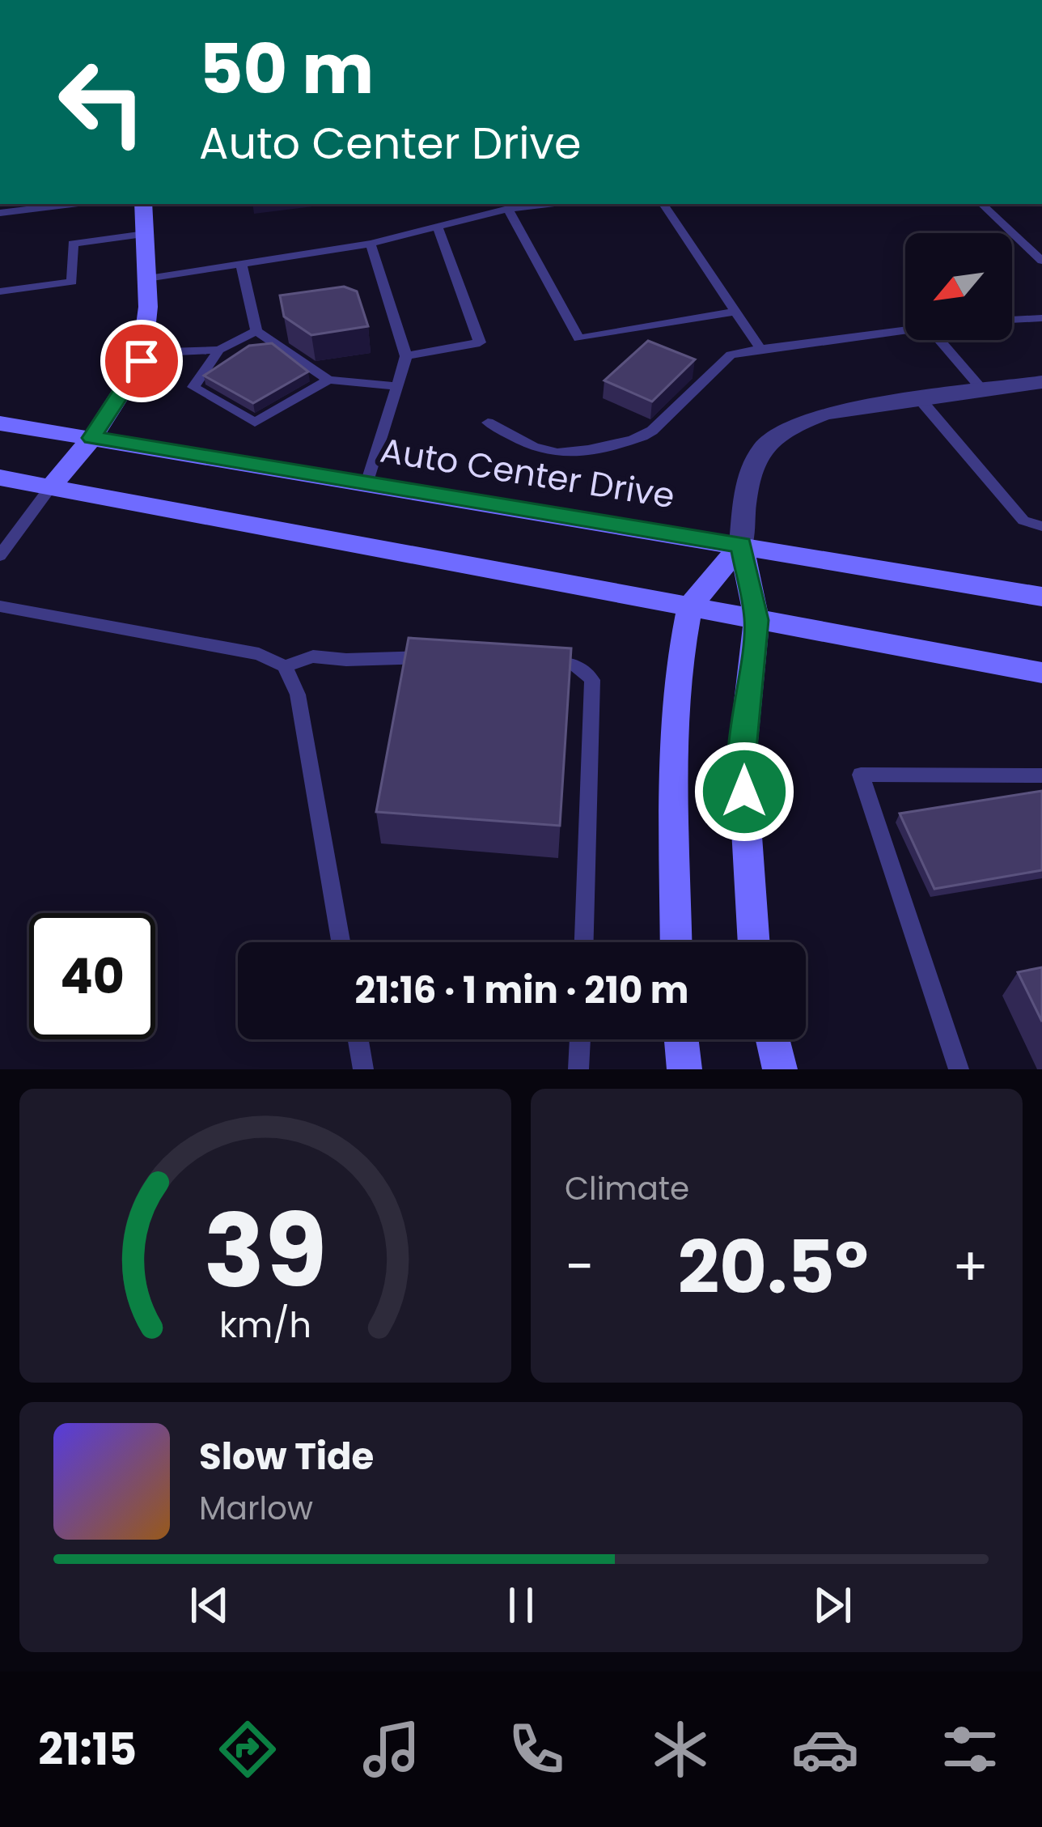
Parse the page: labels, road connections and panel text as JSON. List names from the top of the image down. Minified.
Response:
{"streets":{"main road":["Auto Center Drive"]},"north":"bottom left","page":{"turn":["50 m","Auto Center Drive"],"limit":"40","trip":"21:16 · 1 min · 210 m","tile":"Climate","heat":["−","20.5°","+"],"song":["Slow Tide","Marlow"],"tabs":"21:15","gauge":["39","km/h"]}}
